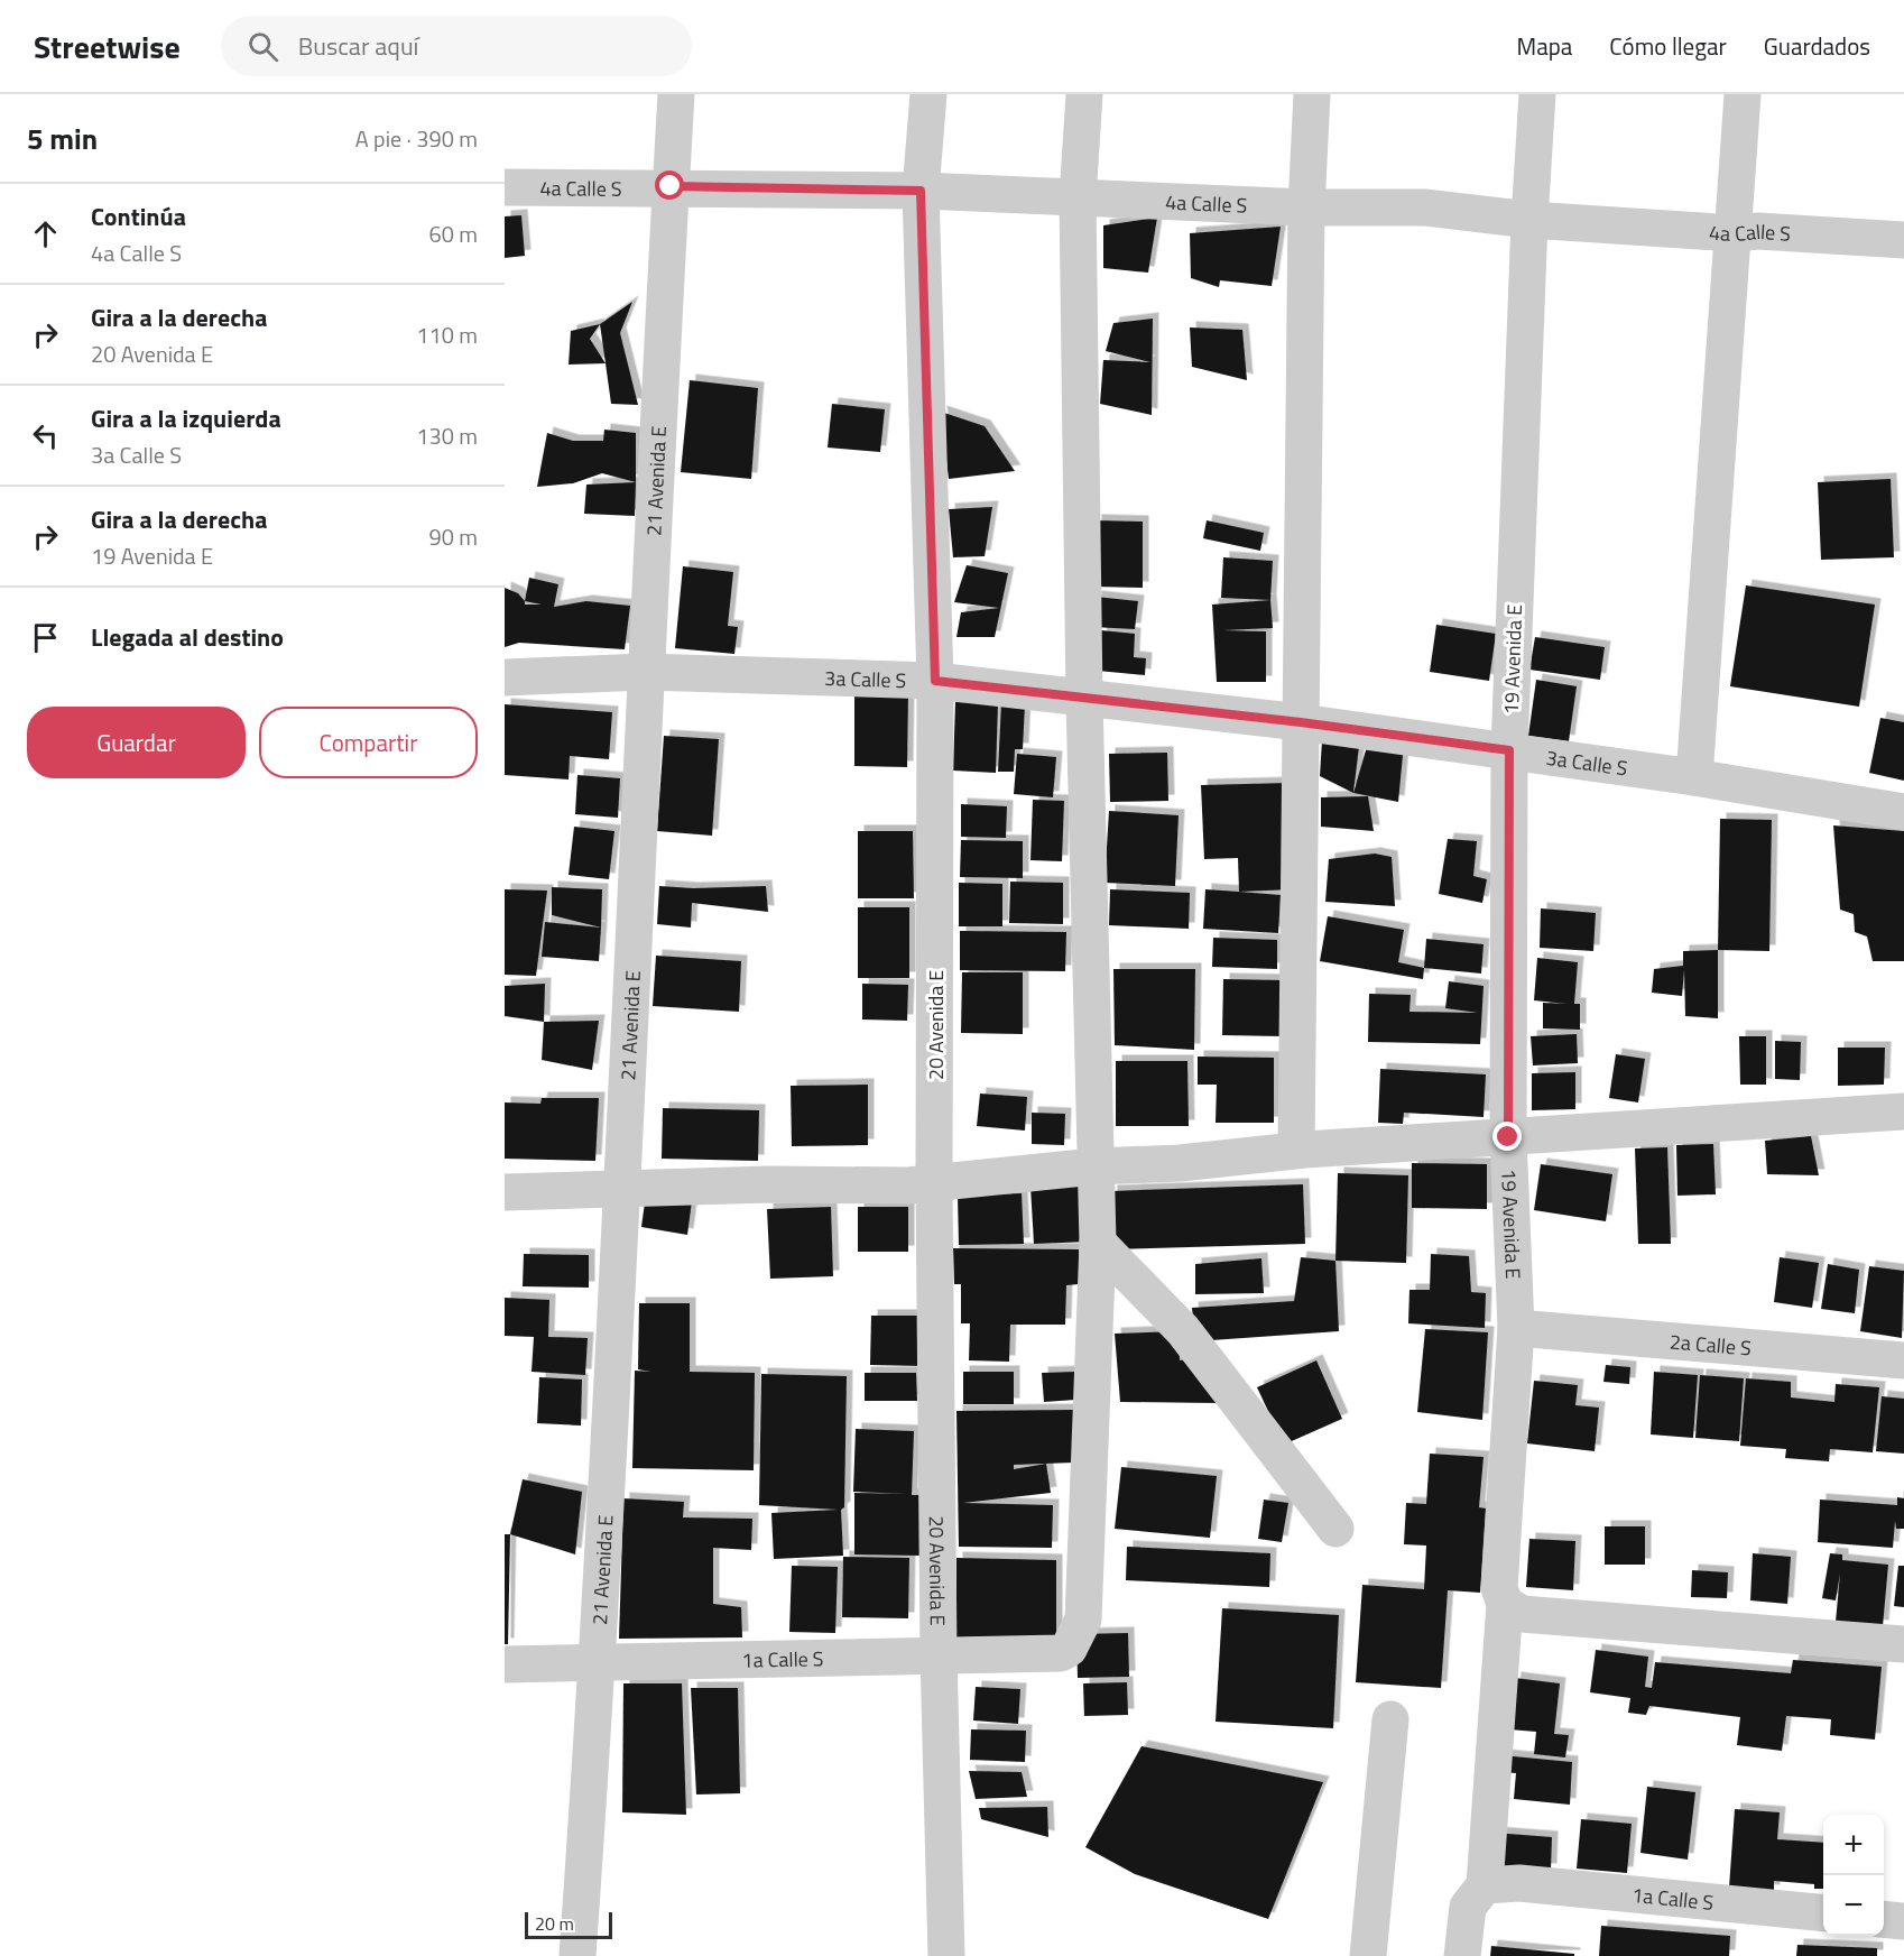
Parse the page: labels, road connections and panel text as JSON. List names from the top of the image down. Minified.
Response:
{"streets":{"street":["4a Calle S","21 Avenida E","19 Avenida E","3a Calle S","20 Avenida E","2a Calle S","1a Calle S"]},"crossings":[["4a Calle S","21 Avenida E"],["4a Calle S","19 Avenida E"],["4a Calle S","20 Avenida E"],["21 Avenida E","3a Calle S"],["21 Avenida E","1a Calle S"],["19 Avenida E","3a Calle S"],["19 Avenida E","2a Calle S"],["19 Avenida E","1a Calle S"],["3a Calle S","20 Avenida E"],["20 Avenida E","1a Calle S"]],"scale_bar":"20 m","page":{"header":"Streetwise","search":"Buscar aquí","nav":["Mapa","Cómo llegar","Guardados"],"heading":["5 min","A pie · 390 m"],"list":[["Continúa","4a Calle S","60 m"],["Gira a la derecha","20 Avenida E","110 m"],["Gira a la izquierda","3a Calle S","130 m"],["Gira a la derecha","19 Avenida E","90 m"],"Llegada al destino"],"buttons":["Guardar","Compartir"],"map_buttons":["+","−"],"scale":"20 m"}}
